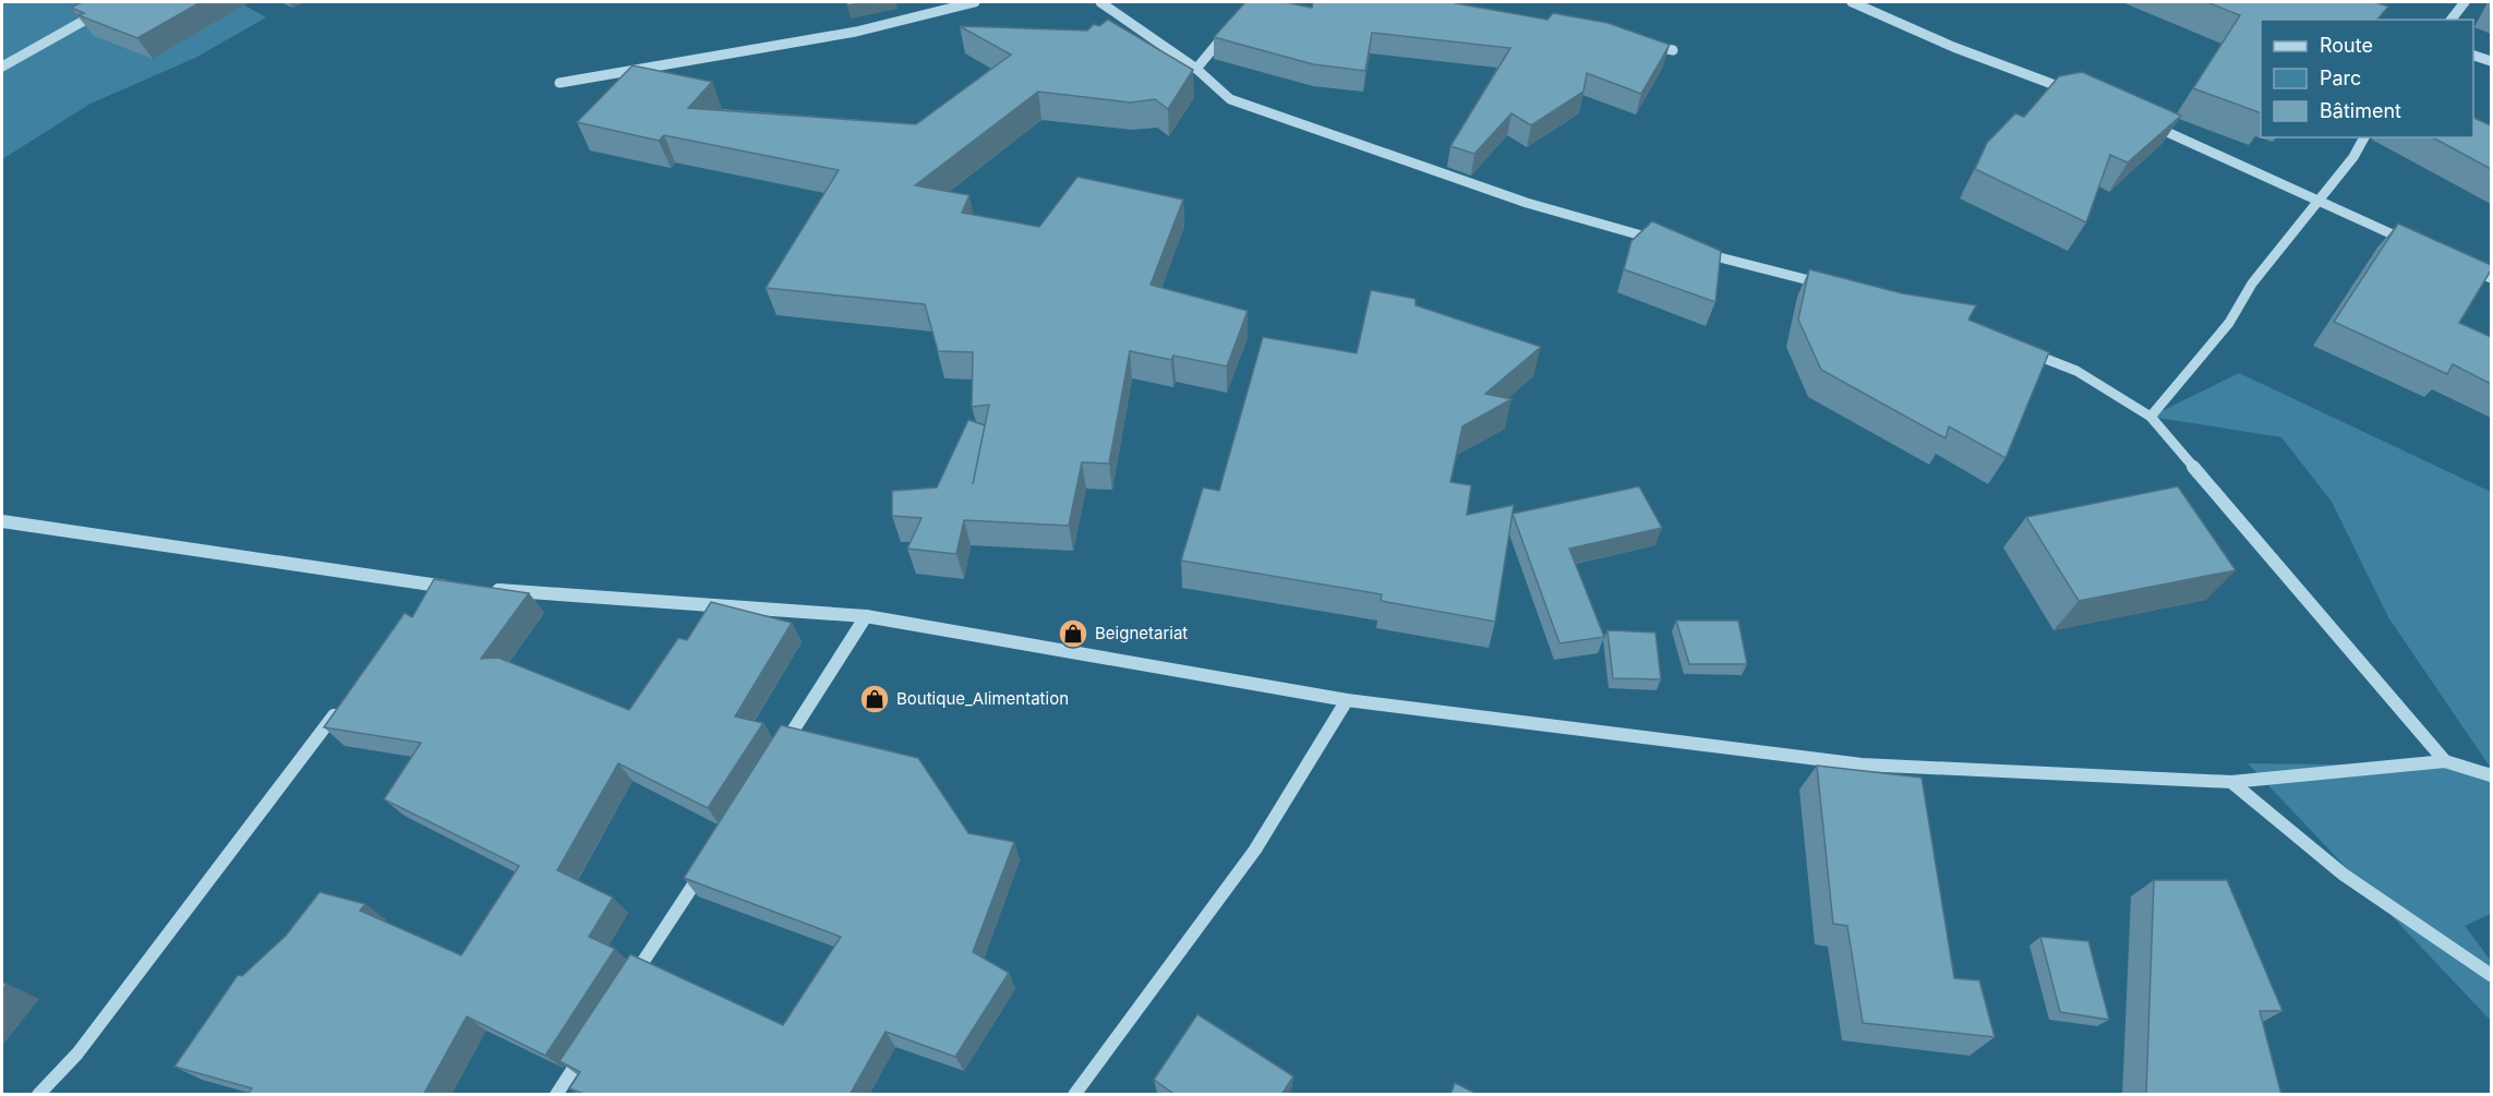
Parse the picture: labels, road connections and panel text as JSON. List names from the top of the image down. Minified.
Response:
{"places":{"shop":["Beignetariat","Boutique_Alimentation"]},"legend":["Route","Parc","Bâtiment"]}
